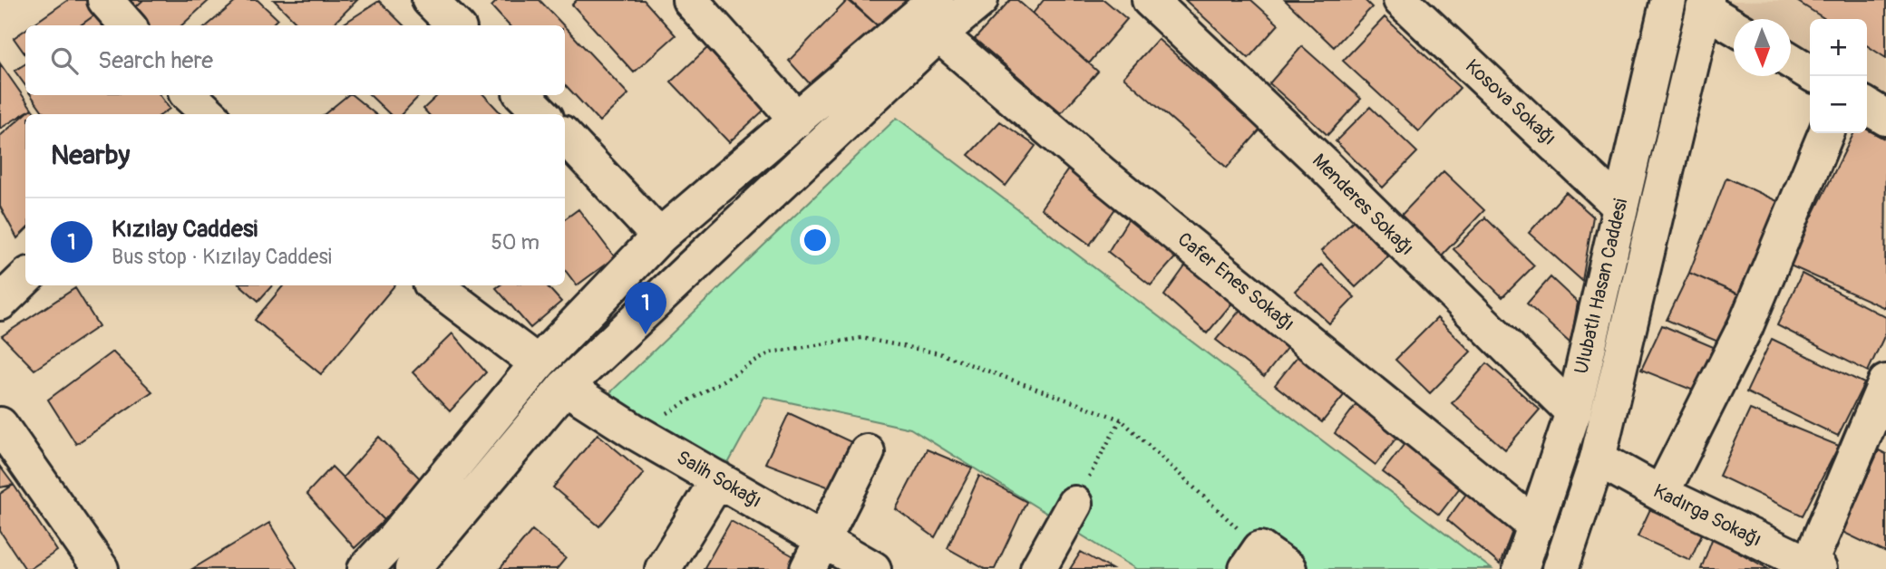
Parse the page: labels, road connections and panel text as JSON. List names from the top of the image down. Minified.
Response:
{"streets":{"street":["Kosova Sokağı","Menderes Sokağı","Cafer Enes Sokağı","Ulubatlı Hasan Caddesi","Salih Sokağı","Kadırga Sokağı"]},"crossings":[["Kosova Sokağı","Ulubatlı Hasan Caddesi"],["Menderes Sokağı","Ulubatlı Hasan Caddesi"],["Cafer Enes Sokağı","Ulubatlı Hasan Caddesi"],["Ulubatlı Hasan Caddesi","Kadırga Sokağı"]],"north":"bottom","page":{"map_buttons":["+","−"],"search":"Search here","heading":"Nearby","list":[{"mark":"1","name":"Kızılay Caddesi","note":"Bus stop · Kızılay Caddesi","value":"50 m"}],"pins":"1"}}
